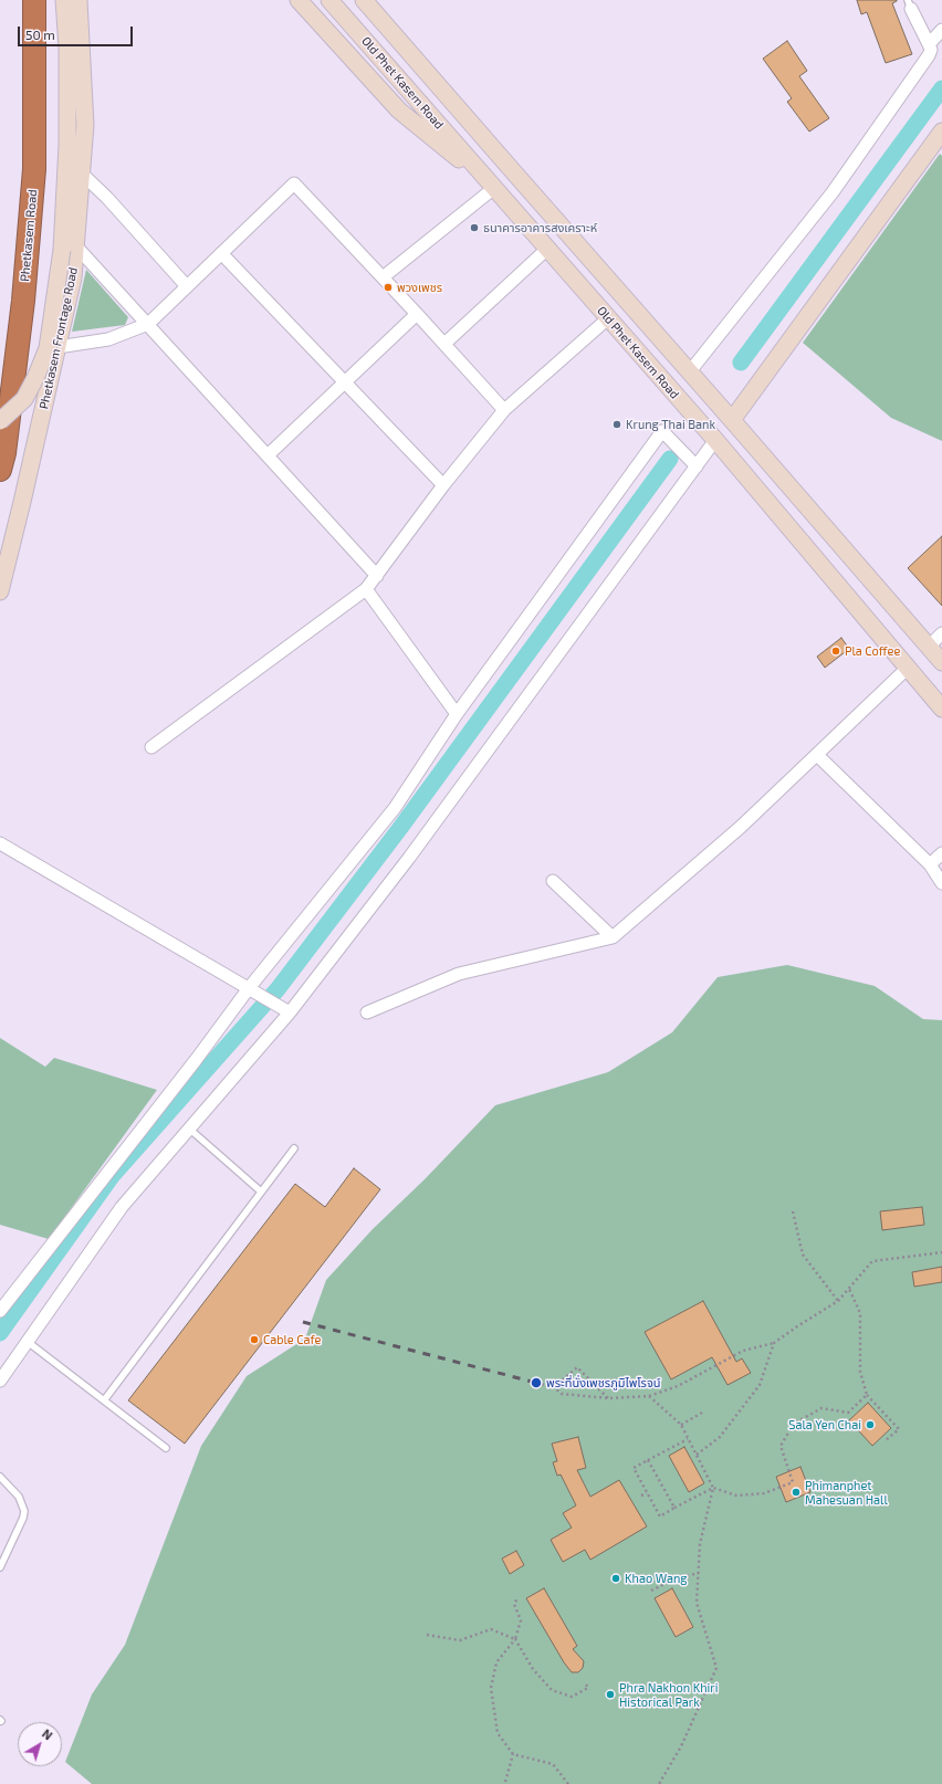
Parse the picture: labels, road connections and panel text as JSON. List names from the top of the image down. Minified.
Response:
{"streets":{"highway":["Phetkasem Road"],"main road":["Old Phet Kasem Road","Phetkasem Frontage Road"]},"places":["ธนาคารอาคารสงเคราะห์","พวงเพชร","Krung Thai Bank","Pla Coffee","Cable Cafe","พระที่นั่งเพชรภูมิไพโรจน์","Sala Yen Chai","Phimanphet Mahesuan Hall","Khao Wang","Phra Nakhon Khiri Historical Park"],"scale_bar":"50 m","north":"top right"}
